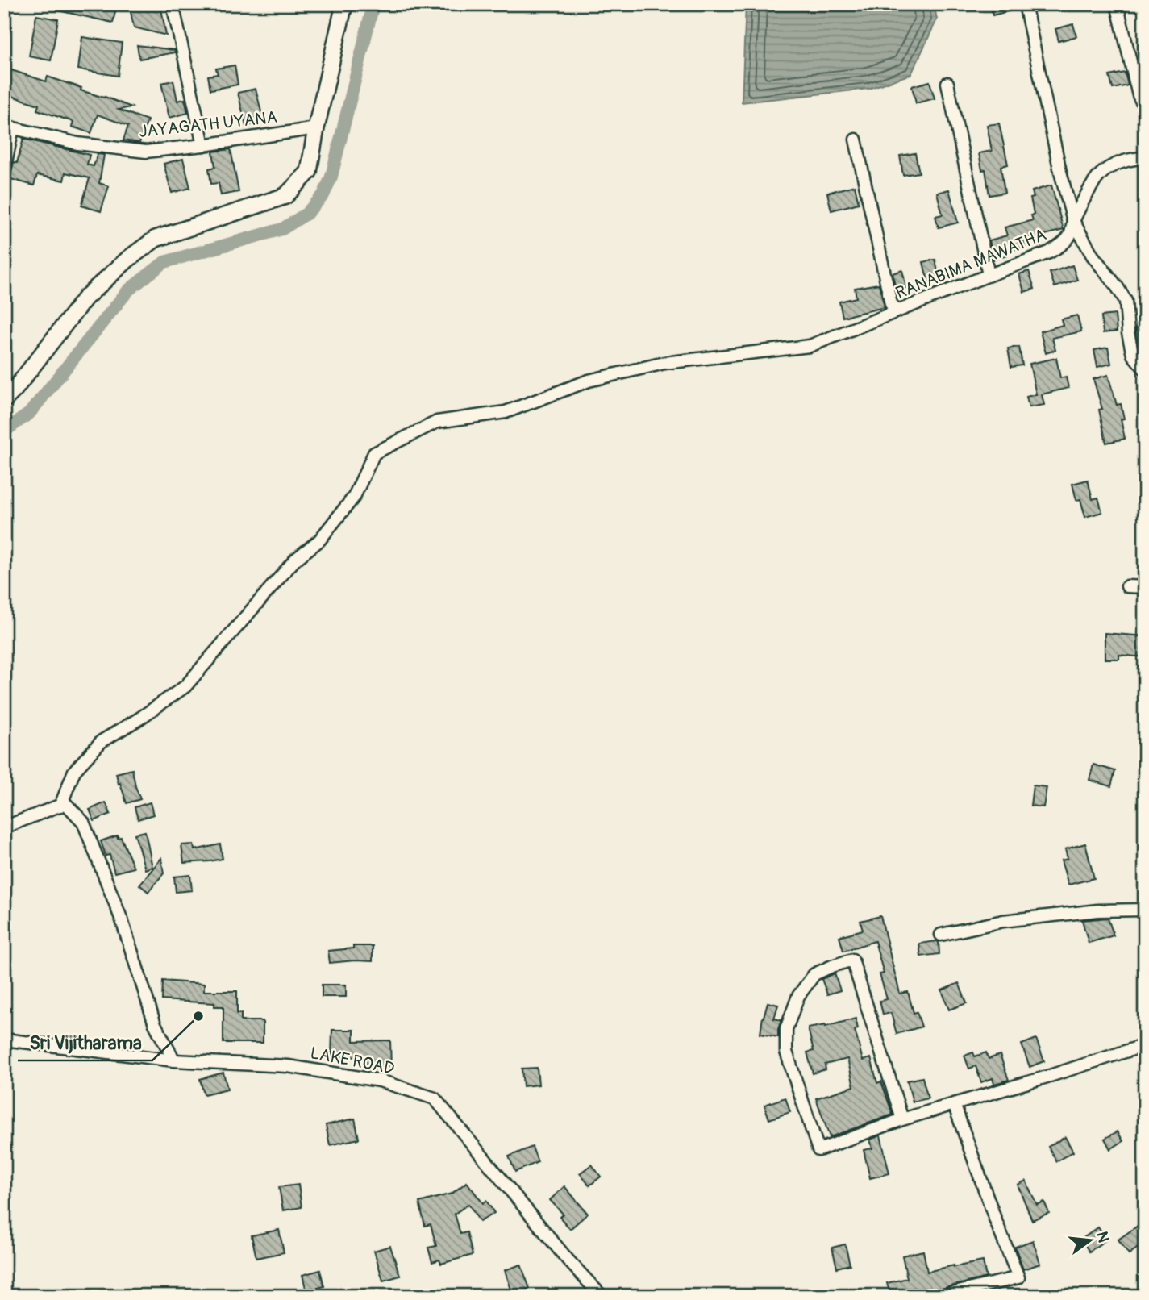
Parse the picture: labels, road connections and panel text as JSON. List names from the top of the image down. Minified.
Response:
{"streets":{"street":["JAYAGATH UYANA","RANABIMA MAWATHA","LAKE ROAD"]},"places":["Sri Vijitharama"],"north":"right"}
